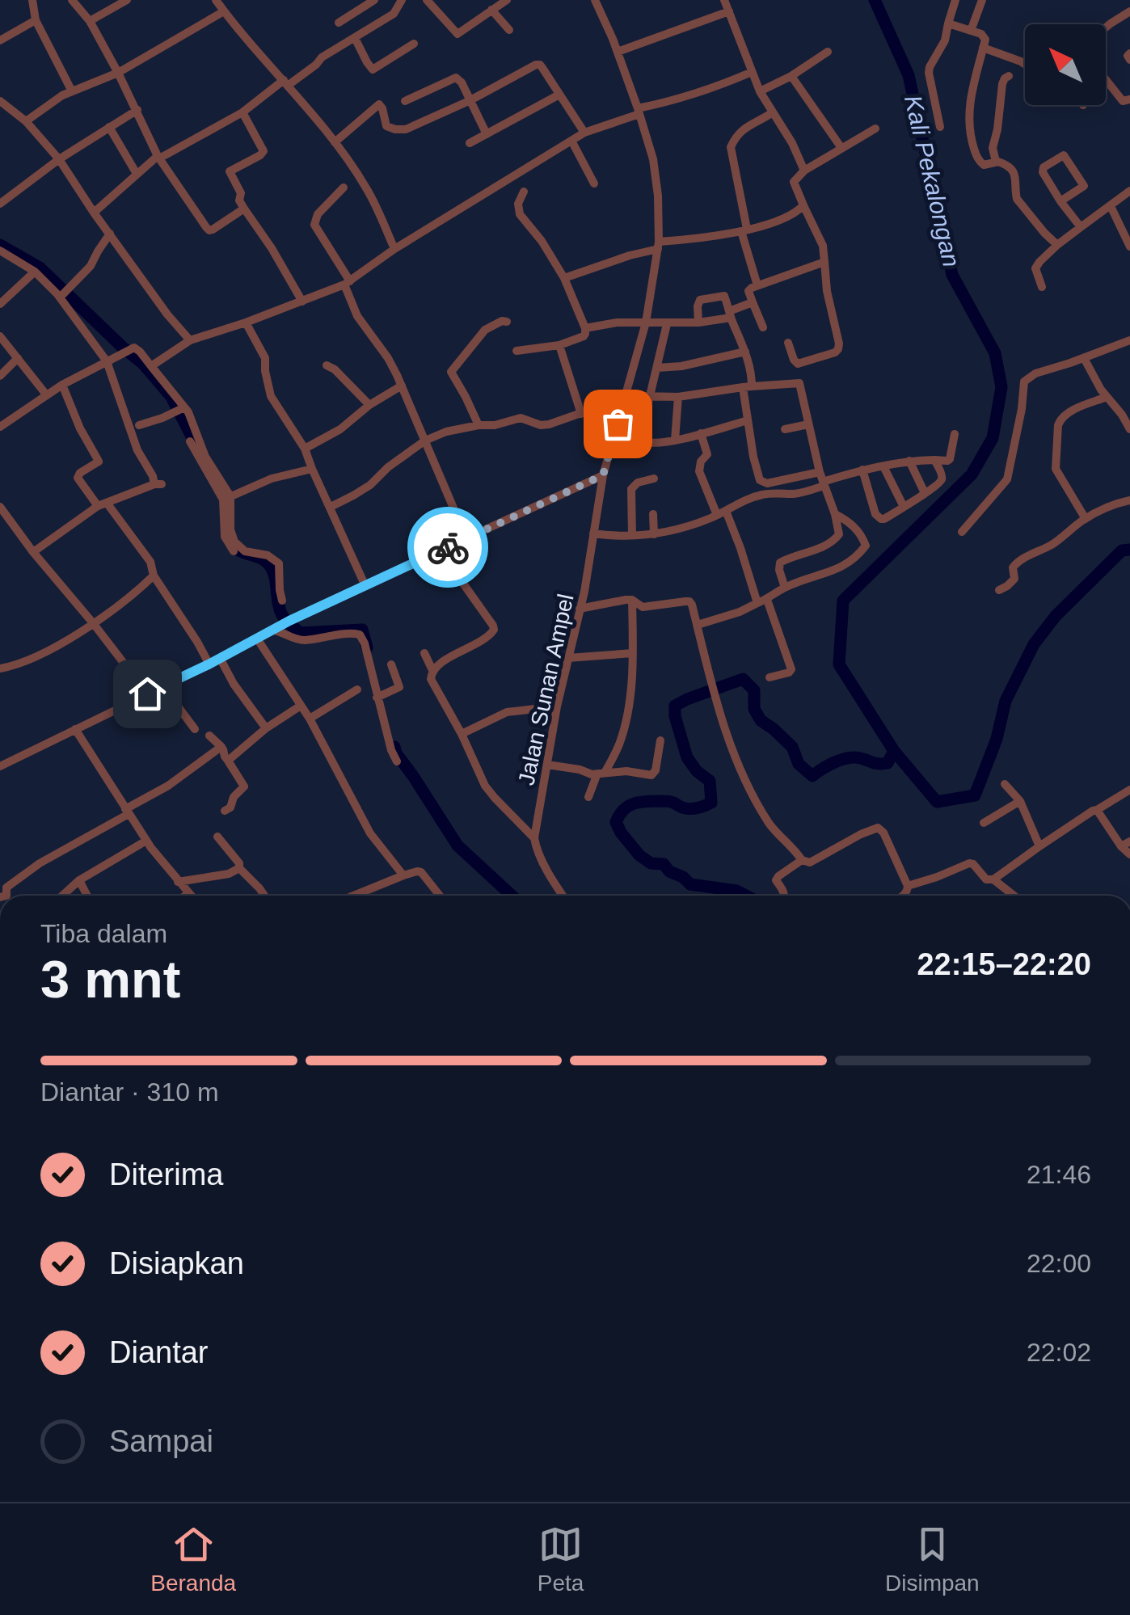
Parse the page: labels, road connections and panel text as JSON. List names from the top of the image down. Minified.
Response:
{"streets":{"street":["Jalan Sunan Ampel"]},"water":["Kali Pekalongan"],"north":"top left","page":{"heading":["3 mnt","Tiba dalam","22:15–22:20"],"bar":"Diantar · 310 m","list":[["Diterima","21:46"],["Disiapkan","22:00"],["Diantar","22:02"],"Sampai"],"tabs":["Beranda","Peta","Disimpan"]}}
